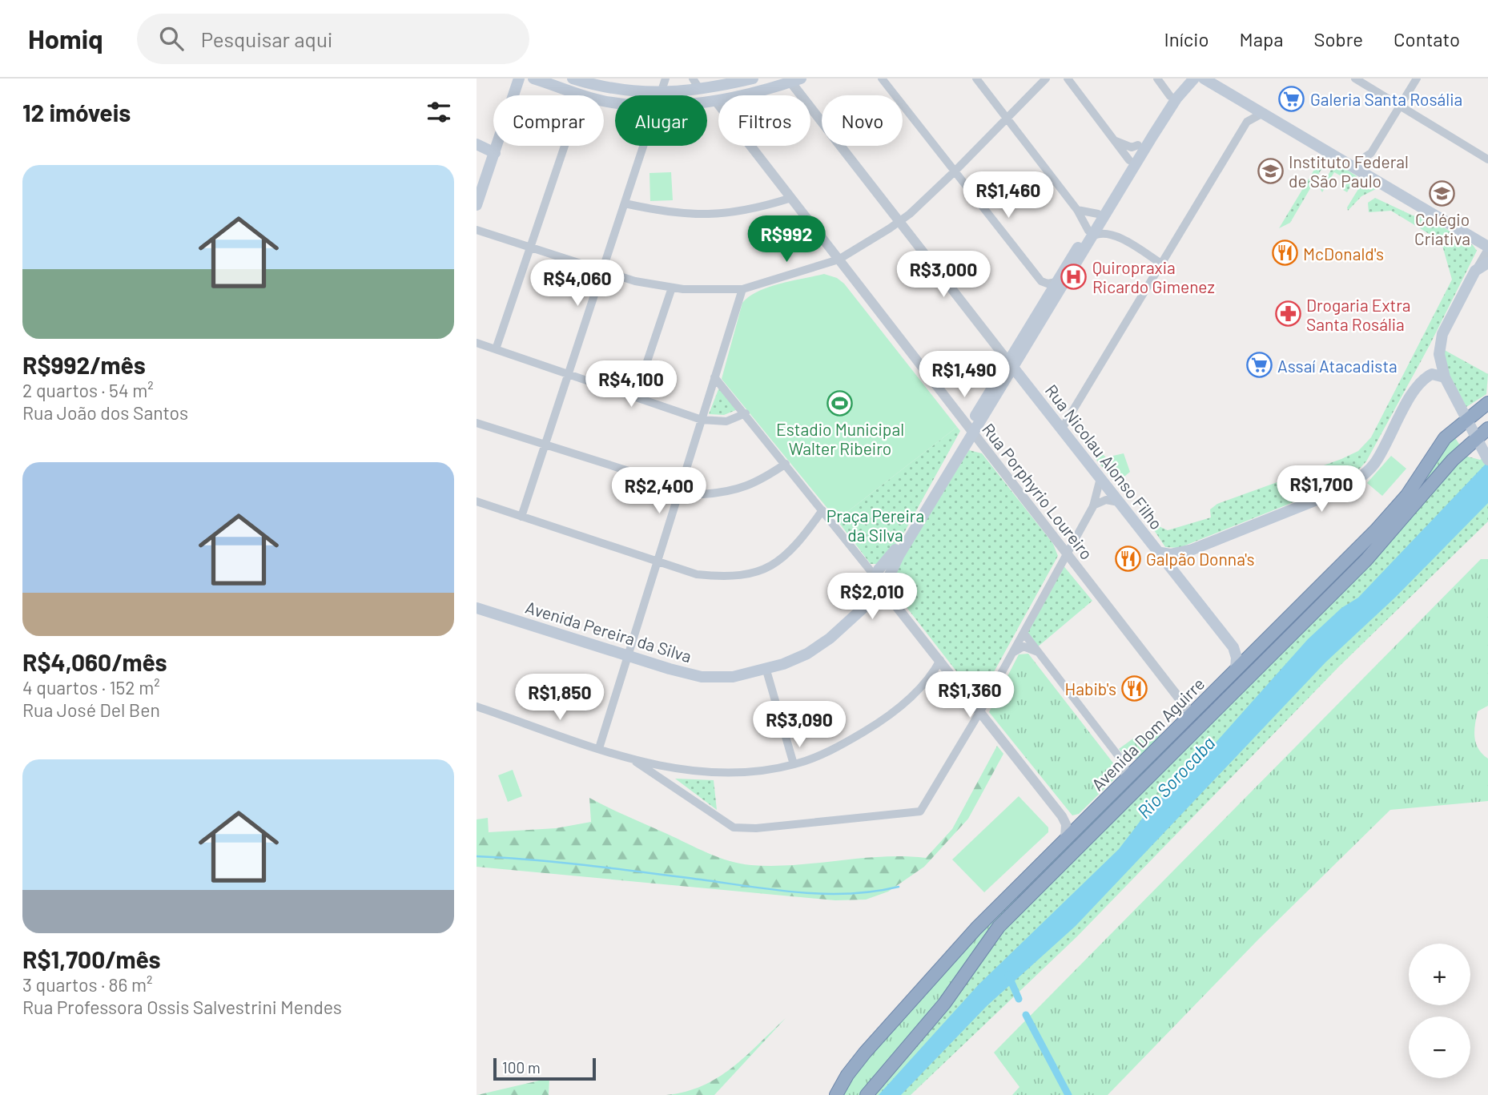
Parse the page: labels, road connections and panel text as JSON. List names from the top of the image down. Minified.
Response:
{"streets":{"highway":["Avenida Dom Aguirre"],"main road":["Rua Nicolau Alonso Filho","Avenida Pereira da Silva"],"street":["Rua Porphyrio Loureiro"]},"crossings":[["Rua Nicolau Alonso Filho","Avenida Pereira da Silva"],["Rua Nicolau Alonso Filho","Avenida Dom Aguirre"],["Rua Porphyrio Loureiro","Avenida Pereira da Silva"],["Rua Porphyrio Loureiro","Avenida Dom Aguirre"]],"water":["Rio Sorocaba"],"parks":["Praça Pereira da Silva"],"places":{"supermarket":["Galeria Santa Rosália","Assaí Atacadista"],"school or university":["Instituto Federal de São Paulo","Colégio Criativa"],"restaurant":["McDonald's","Galpão Donna's","Habib's"],"hospital":["Quiropraxia Ricardo Gimenez"],"pharmacy":["Drogaria Extra Santa Rosália"],"sports":["Estadio Municipal Walter Ribeiro"]},"scale_bar":"100 m","page":{"header":"Homiq","search":"Pesquisar aqui","nav":["Início","Mapa","Sobre","Contato"],"heading":"12 imóveis","chip":["Comprar","Alugar","Filtros","Novo"],"list":[{"name":"R$992/mês","note":"2 quartos · 54 m² · Rua João dos Santos"},{"name":"R$4,060/mês","note":"4 quartos · 152 m² · Rua José Del Ben"},{"name":"R$1,700/mês","note":"3 quartos · 86 m² · Rua Professora Ossis Salvestrini Mendes"}],"price":["R$1,460","R$992","R$3,000","R$4,060","R$1,490","R$4,100","R$1,700","R$2,400","R$2,010","R$1,360","R$1,850","R$3,090"],"map_buttons":["+","−"],"scale":"100 m"}}
